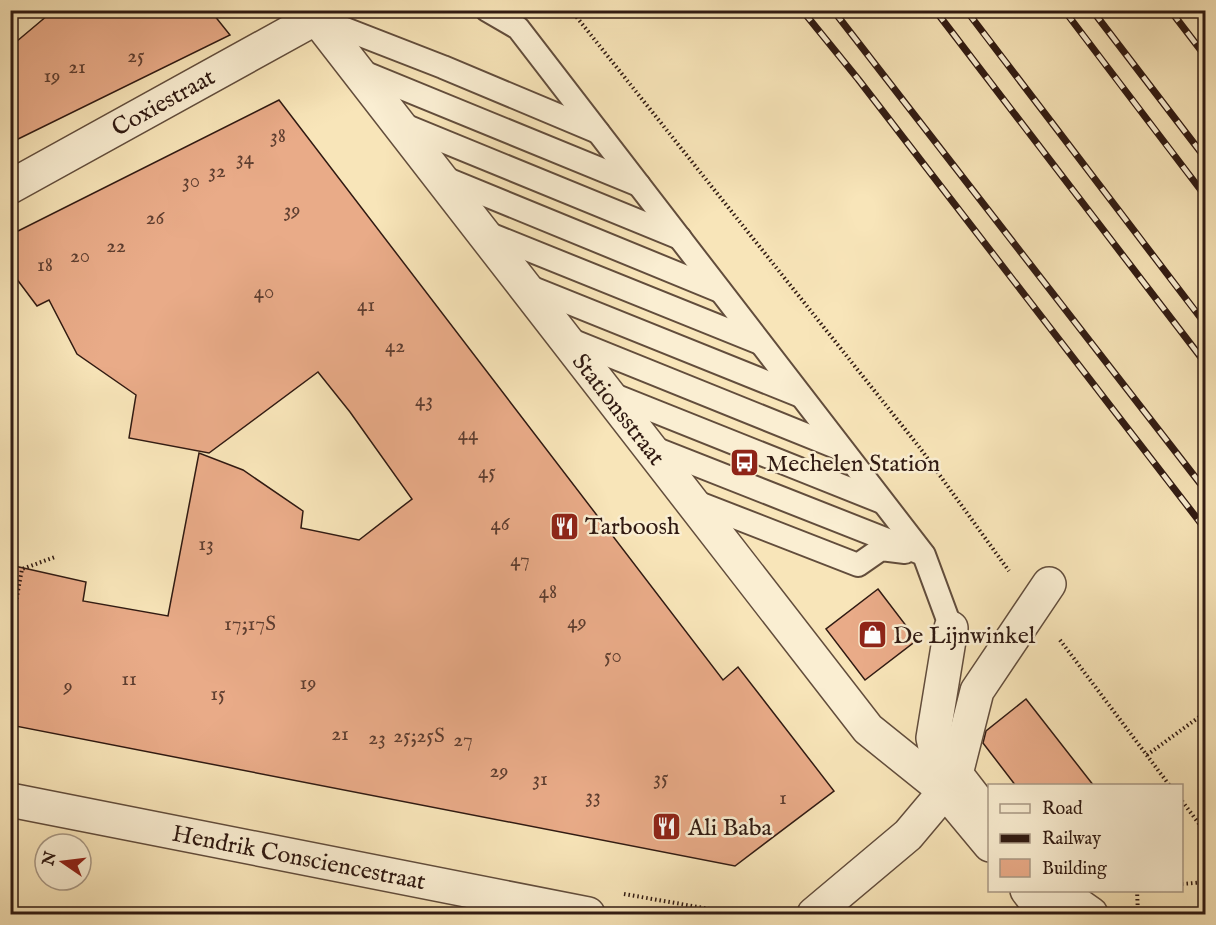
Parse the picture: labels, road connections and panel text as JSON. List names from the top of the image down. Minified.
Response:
{"streets":{"street":["Coxiestraat","Stationsstraat","Hendrik Consciencestraat"]},"crossings":[["Coxiestraat","Stationsstraat"]],"places":{"bus stop":["Mechelen Station"],"restaurant":["Tarboosh","Ali Baba"],"shop":["De Lijnwinkel"]},"house_numbers":["25","21","19","38","34","32","30","39","26","22","20","18","40","41","42","43","44","45","46","13","47","48","49","17;17S","50","11","19","9","15","21","25;25S","23","27","29","35","31","33","1"],"legend":["Road","Railway","Building"],"north":"left"}
